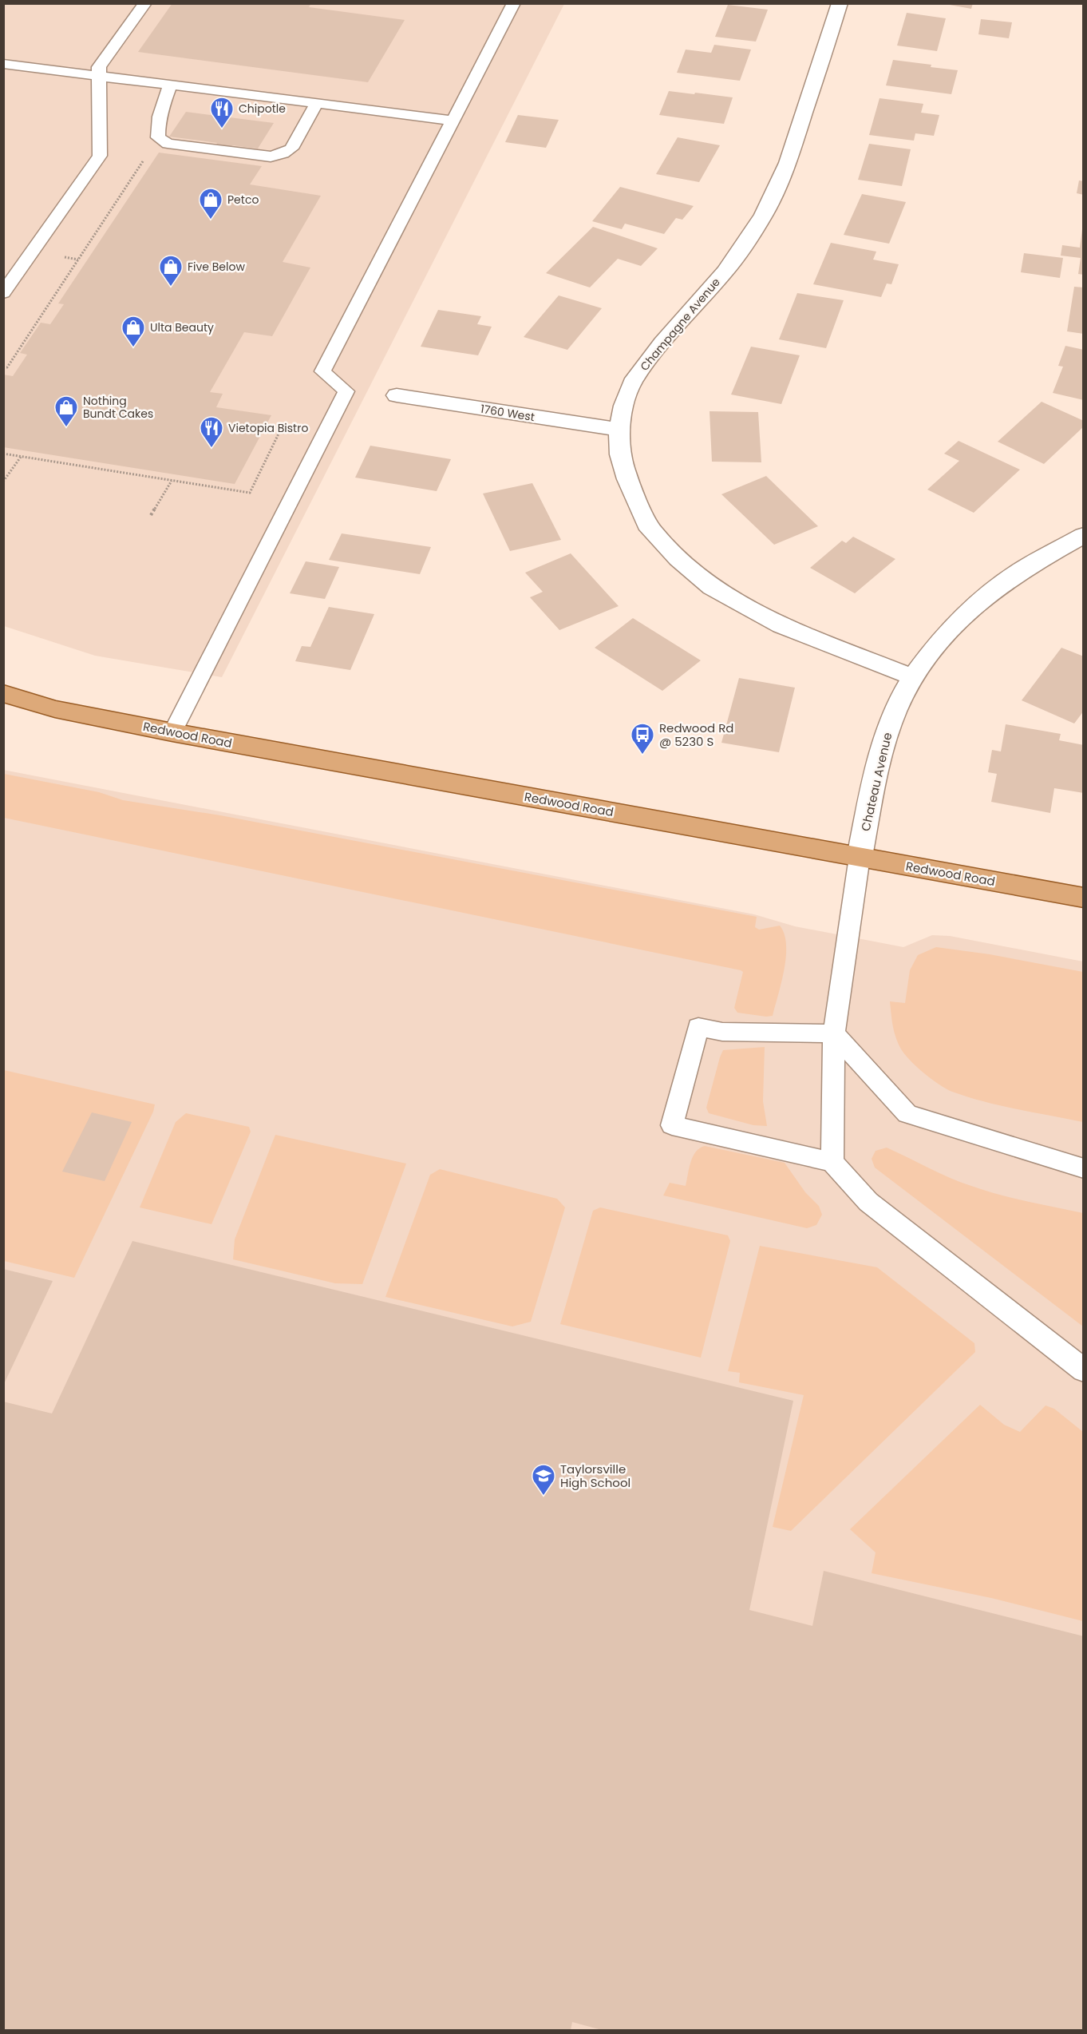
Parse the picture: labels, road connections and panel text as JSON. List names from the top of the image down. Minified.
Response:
{"streets":{"main road":["Redwood Road"],"street":["Champagne Avenue","1760 West","Chateau Avenue"]},"crossings":[["Champagne Avenue","1760 West"],["Champagne Avenue","Chateau Avenue"],["Redwood Road","Chateau Avenue"]],"places":{"restaurant":["Chipotle","Vietopia Bistro"],"shop":["Petco","Five Below","Ulta Beauty","Nothing Bundt Cakes"],"bus stop":["Redwood Rd @ 5230 S"],"school or university":["Taylorsville High School"]}}
